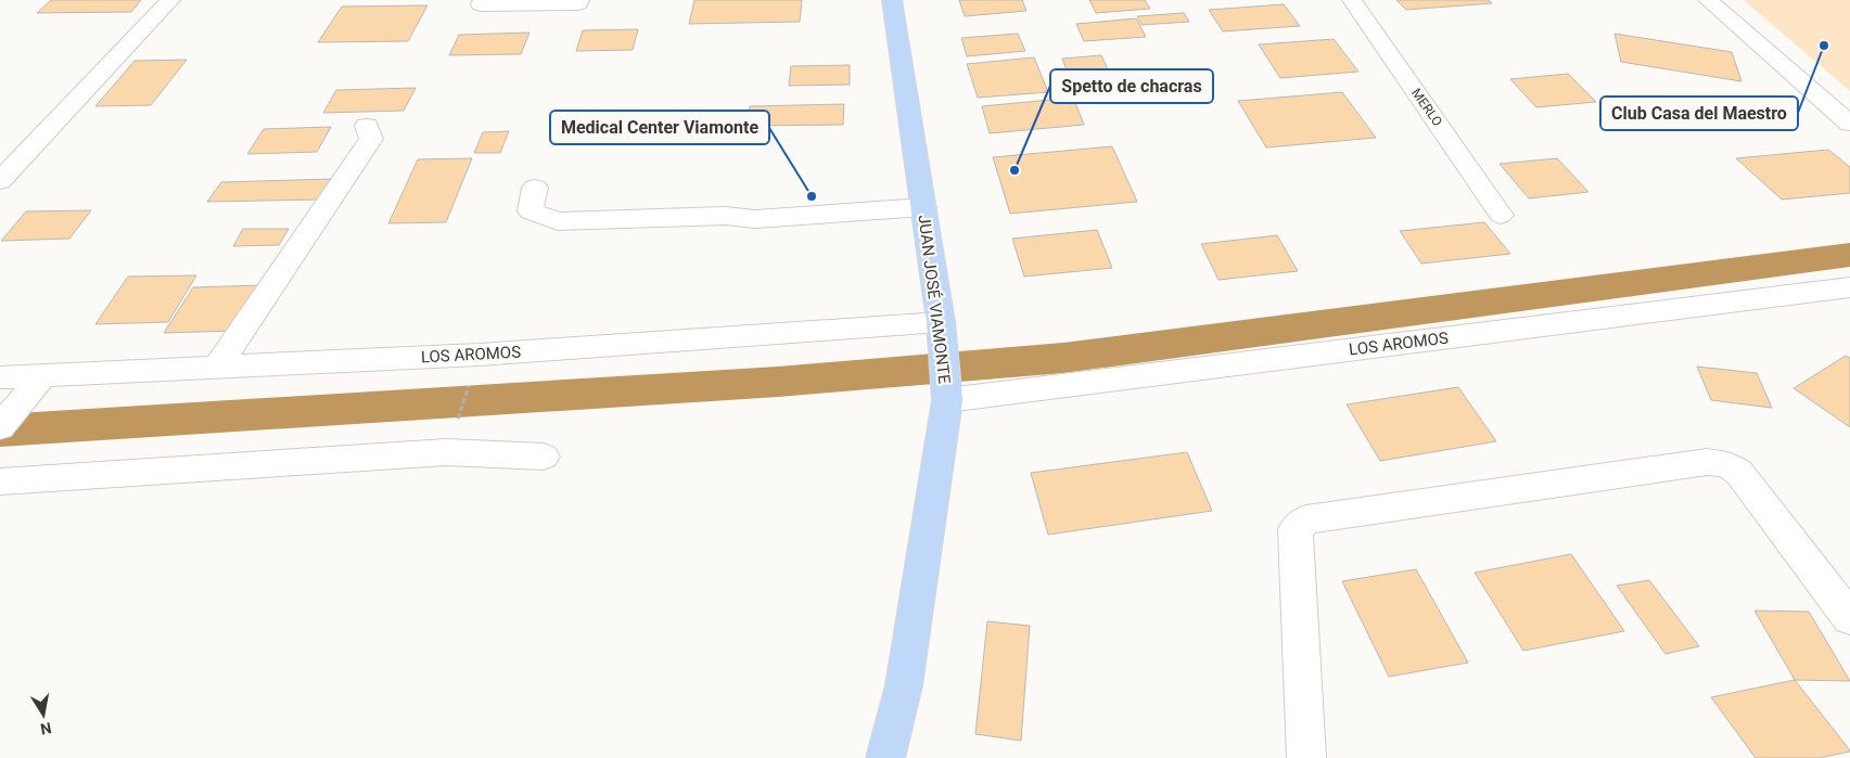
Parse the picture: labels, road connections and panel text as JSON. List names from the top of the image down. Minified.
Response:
{"streets":{"main road":["JUAN JOSÉ VIAMONTE"],"street":["MERLO","LOS AROMOS"]},"crossings":[["JUAN JOSÉ VIAMONTE","LOS AROMOS"]],"places":["Club Casa del Maestro","Spetto de chacras","Medical Center Viamonte"],"north":"bottom"}
